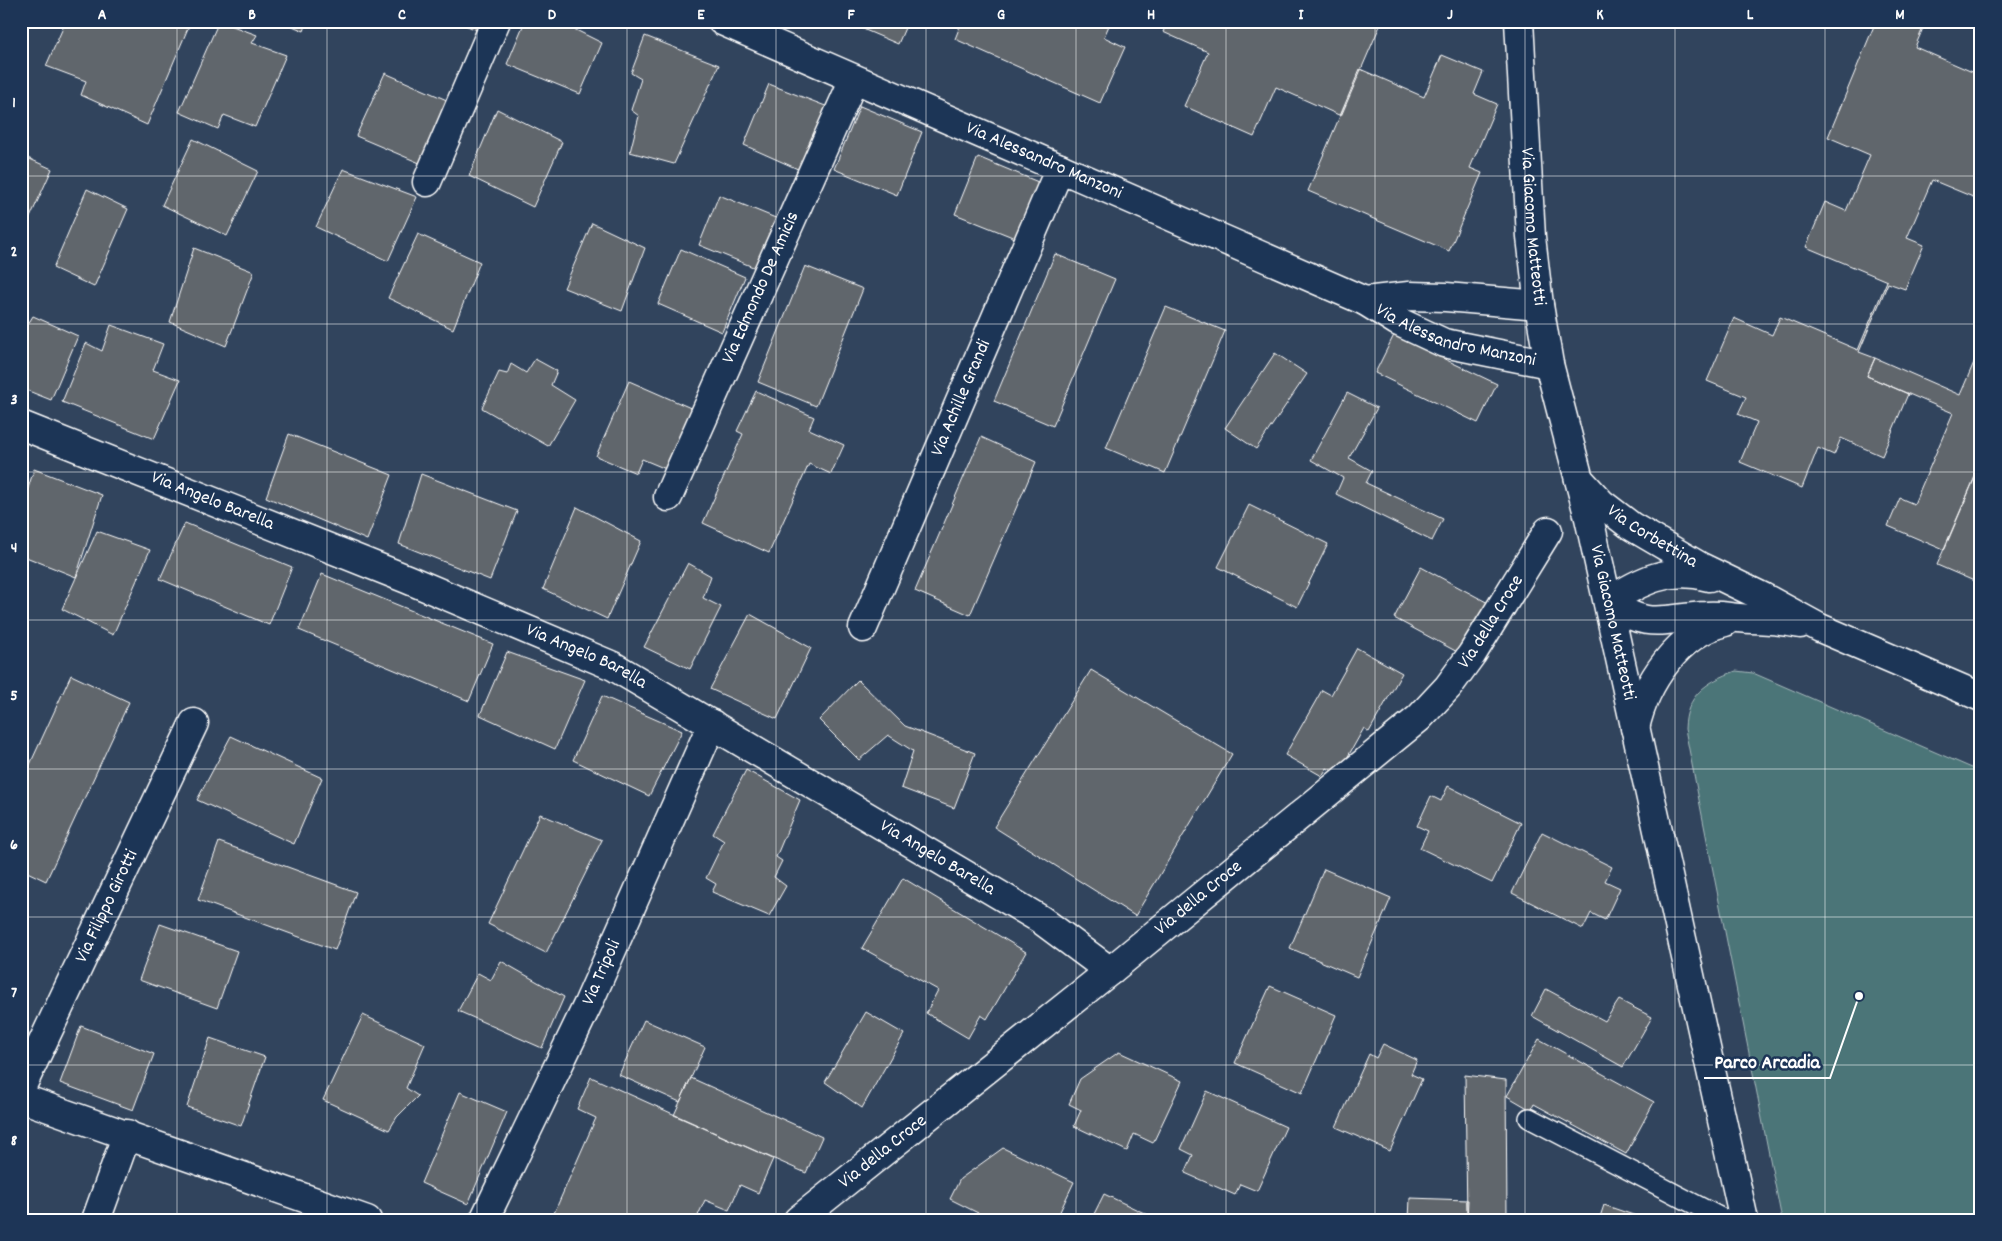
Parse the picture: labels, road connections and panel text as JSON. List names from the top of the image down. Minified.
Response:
{"streets":{"street":["Via Alessandro Manzoni","Via Giacomo Matteotti","Via Edmondo De Amicis","Via Achille Grandi","Via Angelo Barella","Via Corbettina","Via della Croce","Via Filippo Girotti","Via Tripoli"]},"crossings":[["Via Alessandro Manzoni","Via Giacomo Matteotti"],["Via Alessandro Manzoni","Via Edmondo De Amicis"],["Via Alessandro Manzoni","Via Achille Grandi"],["Via Giacomo Matteotti","Via Corbettina"],["Via Angelo Barella","Via della Croce"],["Via Angelo Barella","Via Tripoli"]],"places":["Parco Arcadia"],"grid":{"columns":["A","B","C","D","E","F","G","H","I","J","K","L","M"],"rows":["1","2","3","4","5","6","7","8"]}}
